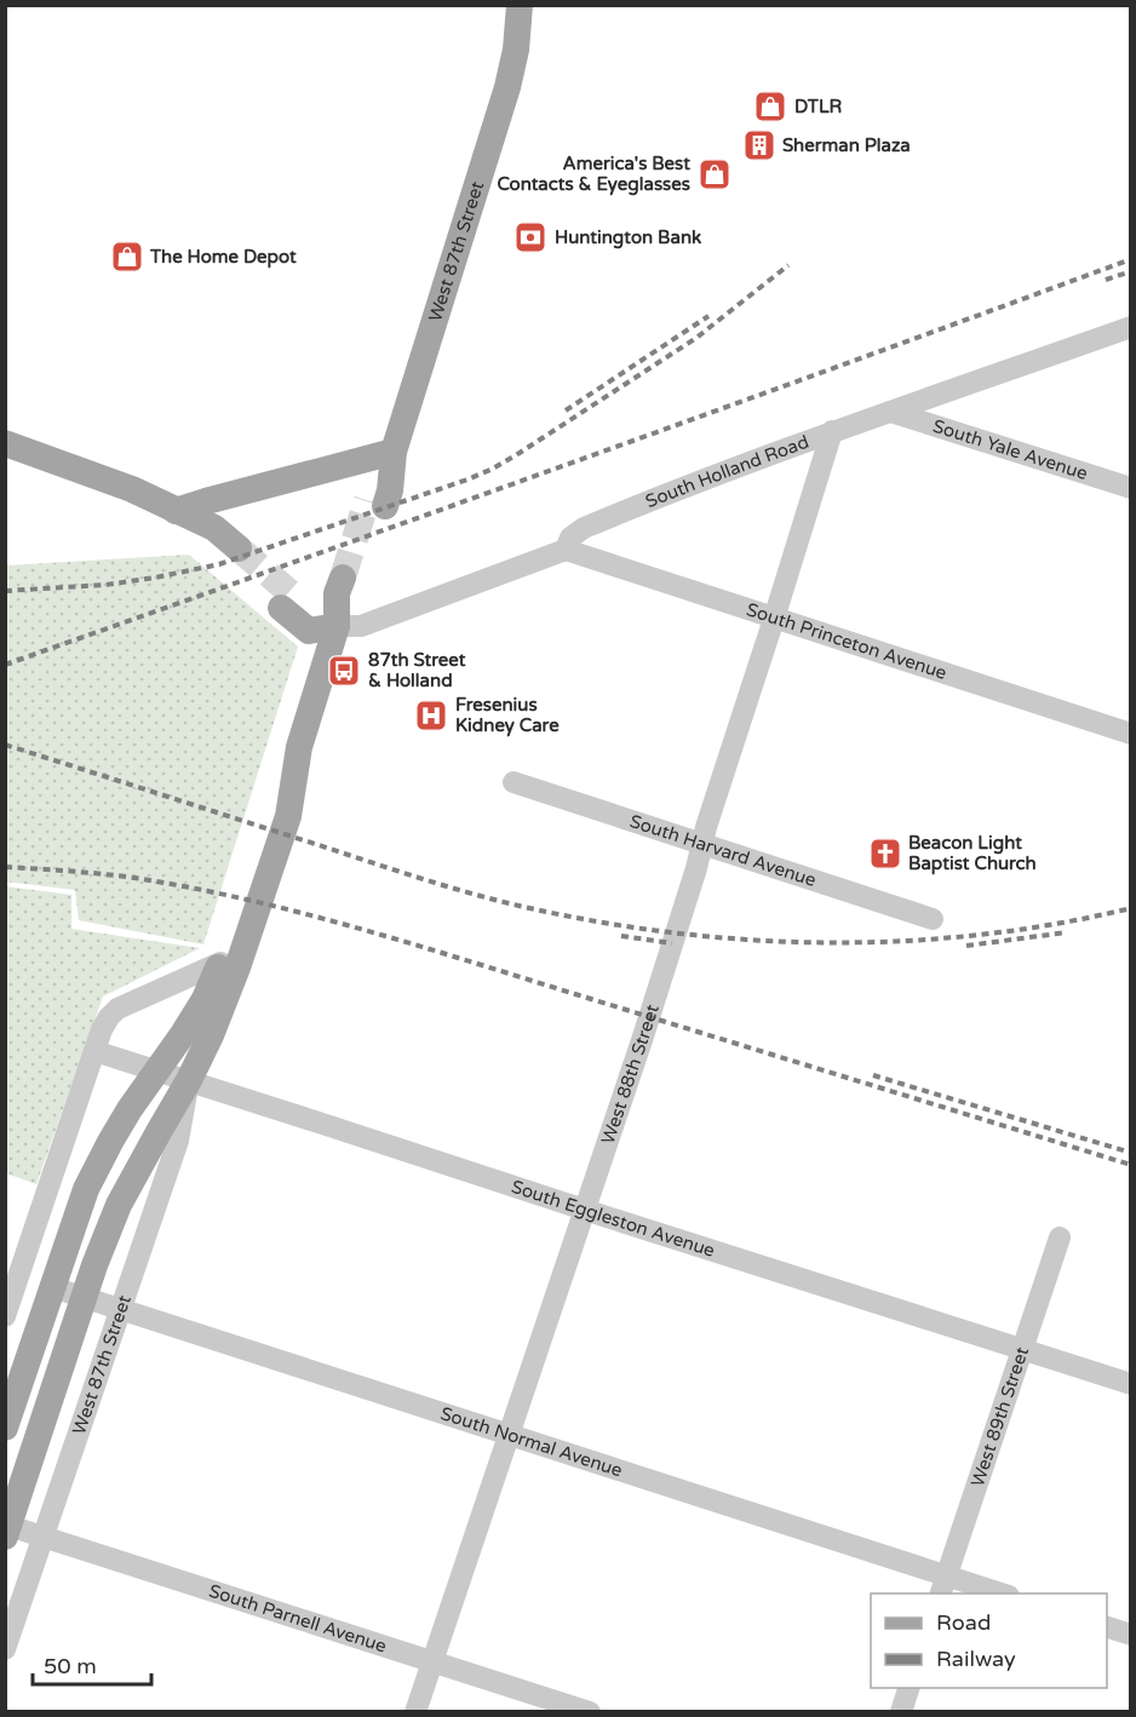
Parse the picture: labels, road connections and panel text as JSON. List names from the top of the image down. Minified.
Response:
{"streets":{"main road":["West 87th Street"],"street":["South Yale Avenue","South Holland Road","South Princeton Avenue","South Harvard Avenue","West 88th Street","South Eggleston Avenue","West 89th Street","South Normal Avenue","South Parnell Avenue"]},"crossings":[["West 87th Street","South Holland Road"],["West 87th Street","South Eggleston Avenue"],["West 87th Street","South Normal Avenue"],["West 87th Street","South Parnell Avenue"],["South Yale Avenue","South Holland Road"],["South Holland Road","South Princeton Avenue"],["South Holland Road","West 88th Street"],["South Princeton Avenue","West 88th Street"],["South Harvard Avenue","West 88th Street"],["West 88th Street","South Eggleston Avenue"],["West 88th Street","South Normal Avenue"],["West 88th Street","South Parnell Avenue"],["South Eggleston Avenue","West 89th Street"],["West 89th Street","South Normal Avenue"]],"places":{"shop":["DTLR","America's Best Contacts & Eyeglasses","The Home Depot"],"building":["Sherman Plaza"],"bank":["Huntington Bank"],"bus stop":["87th Street & Holland"],"hospital":["Fresenius Kidney Care"],"church":["Beacon Light Baptist Church"]},"legend":["Road","Railway"],"scale_bar":"50 m"}
